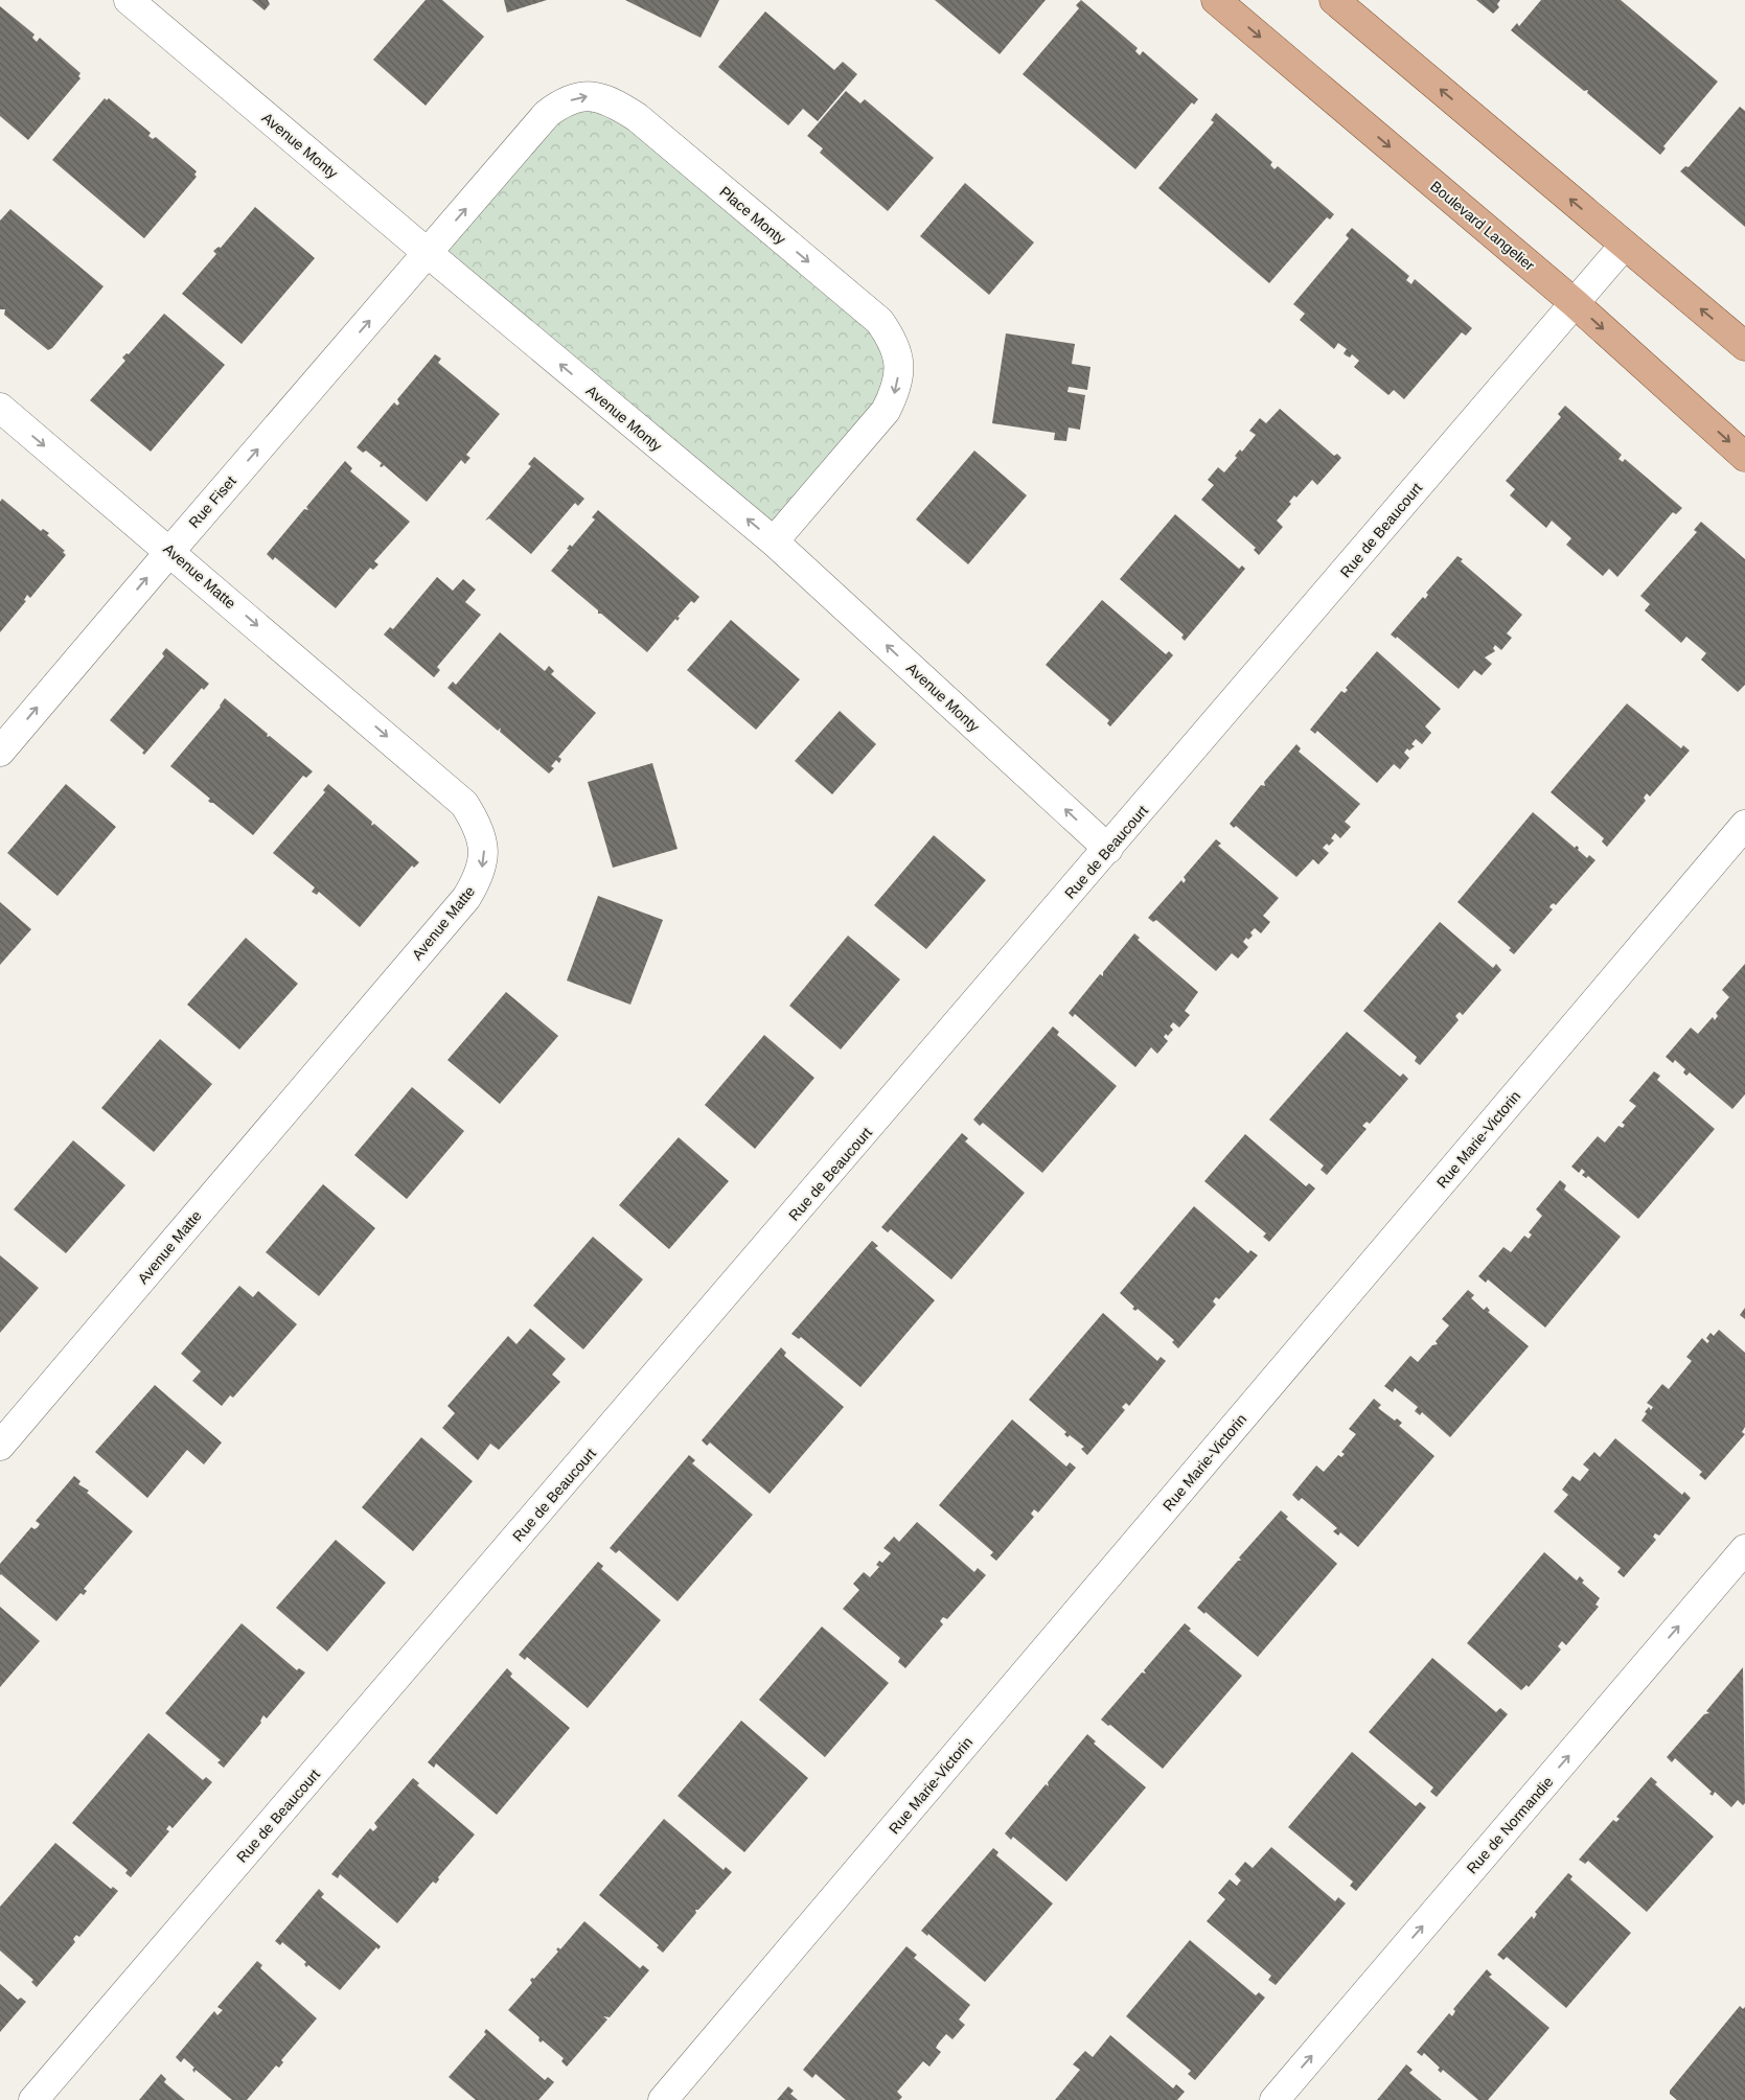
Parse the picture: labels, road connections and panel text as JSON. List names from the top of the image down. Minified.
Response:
{"streets":{"main road":["Boulevard Langelier"],"street":["Avenue Monty","Place Monty","Rue Fiset","Rue de Beaucourt","Avenue Matte","Rue Marie-Victorin","Rue de Normandie"]},"crossings":[["Avenue Monty","Place Monty"],["Avenue Monty","Rue Fiset"],["Avenue Monty","Rue de Beaucourt"],["Place Monty","Rue Fiset"],["Boulevard Langelier","Rue de Beaucourt"],["Rue Fiset","Avenue Matte"]],"one_way":["Avenue Monty","Rue Fiset","Rue de Normandie"]}
